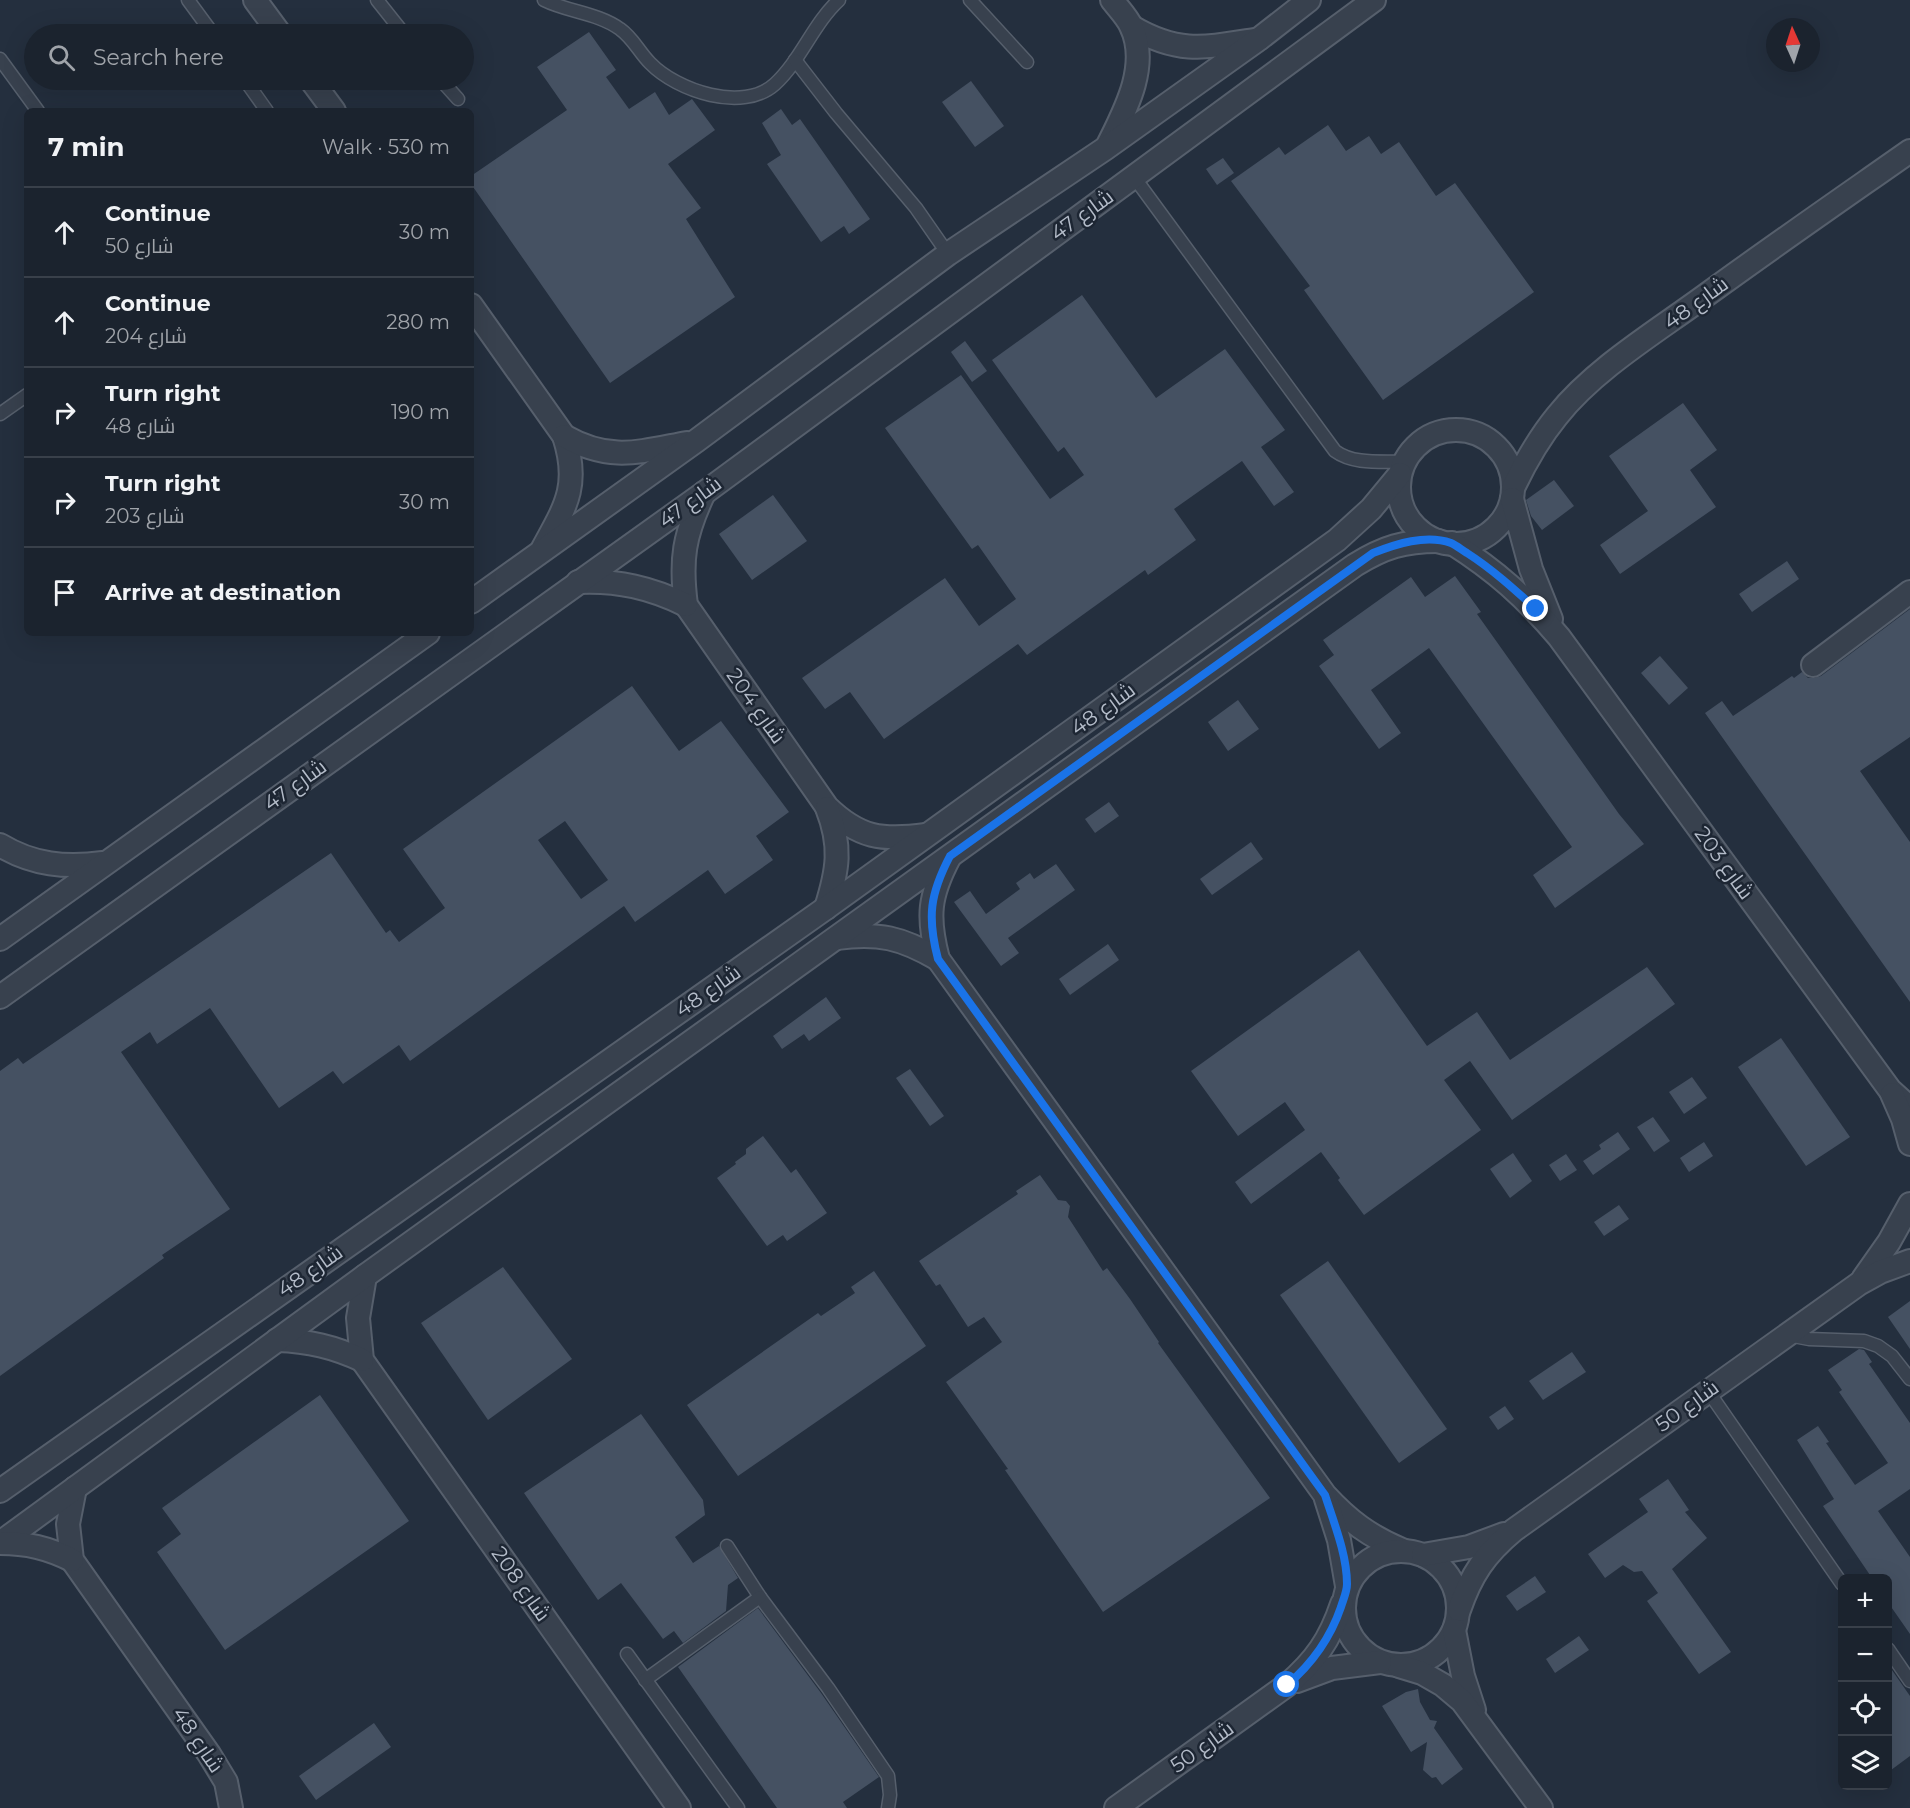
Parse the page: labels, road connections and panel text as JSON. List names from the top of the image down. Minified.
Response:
{"streets":{"street":["شارع 47","شارع 48","شارع 204","شارع 203","شارع 50","شارع 208"]},"crossings":[["شارع 47","شارع 204"],["شارع 48","شارع 204"],["شارع 48","شارع 203"],["شارع 48","شارع 208"]],"north":"top","page":{"search":"Search here","heading":["7 min","Walk · 530 m"],"list":[["Continue","شارع 50","30 m"],["Continue","شارع 204","280 m"],["Turn right","شارع 48","190 m"],["Turn right","شارع 203","30 m"],"Arrive at destination"],"map_buttons":["+","−"]}}
